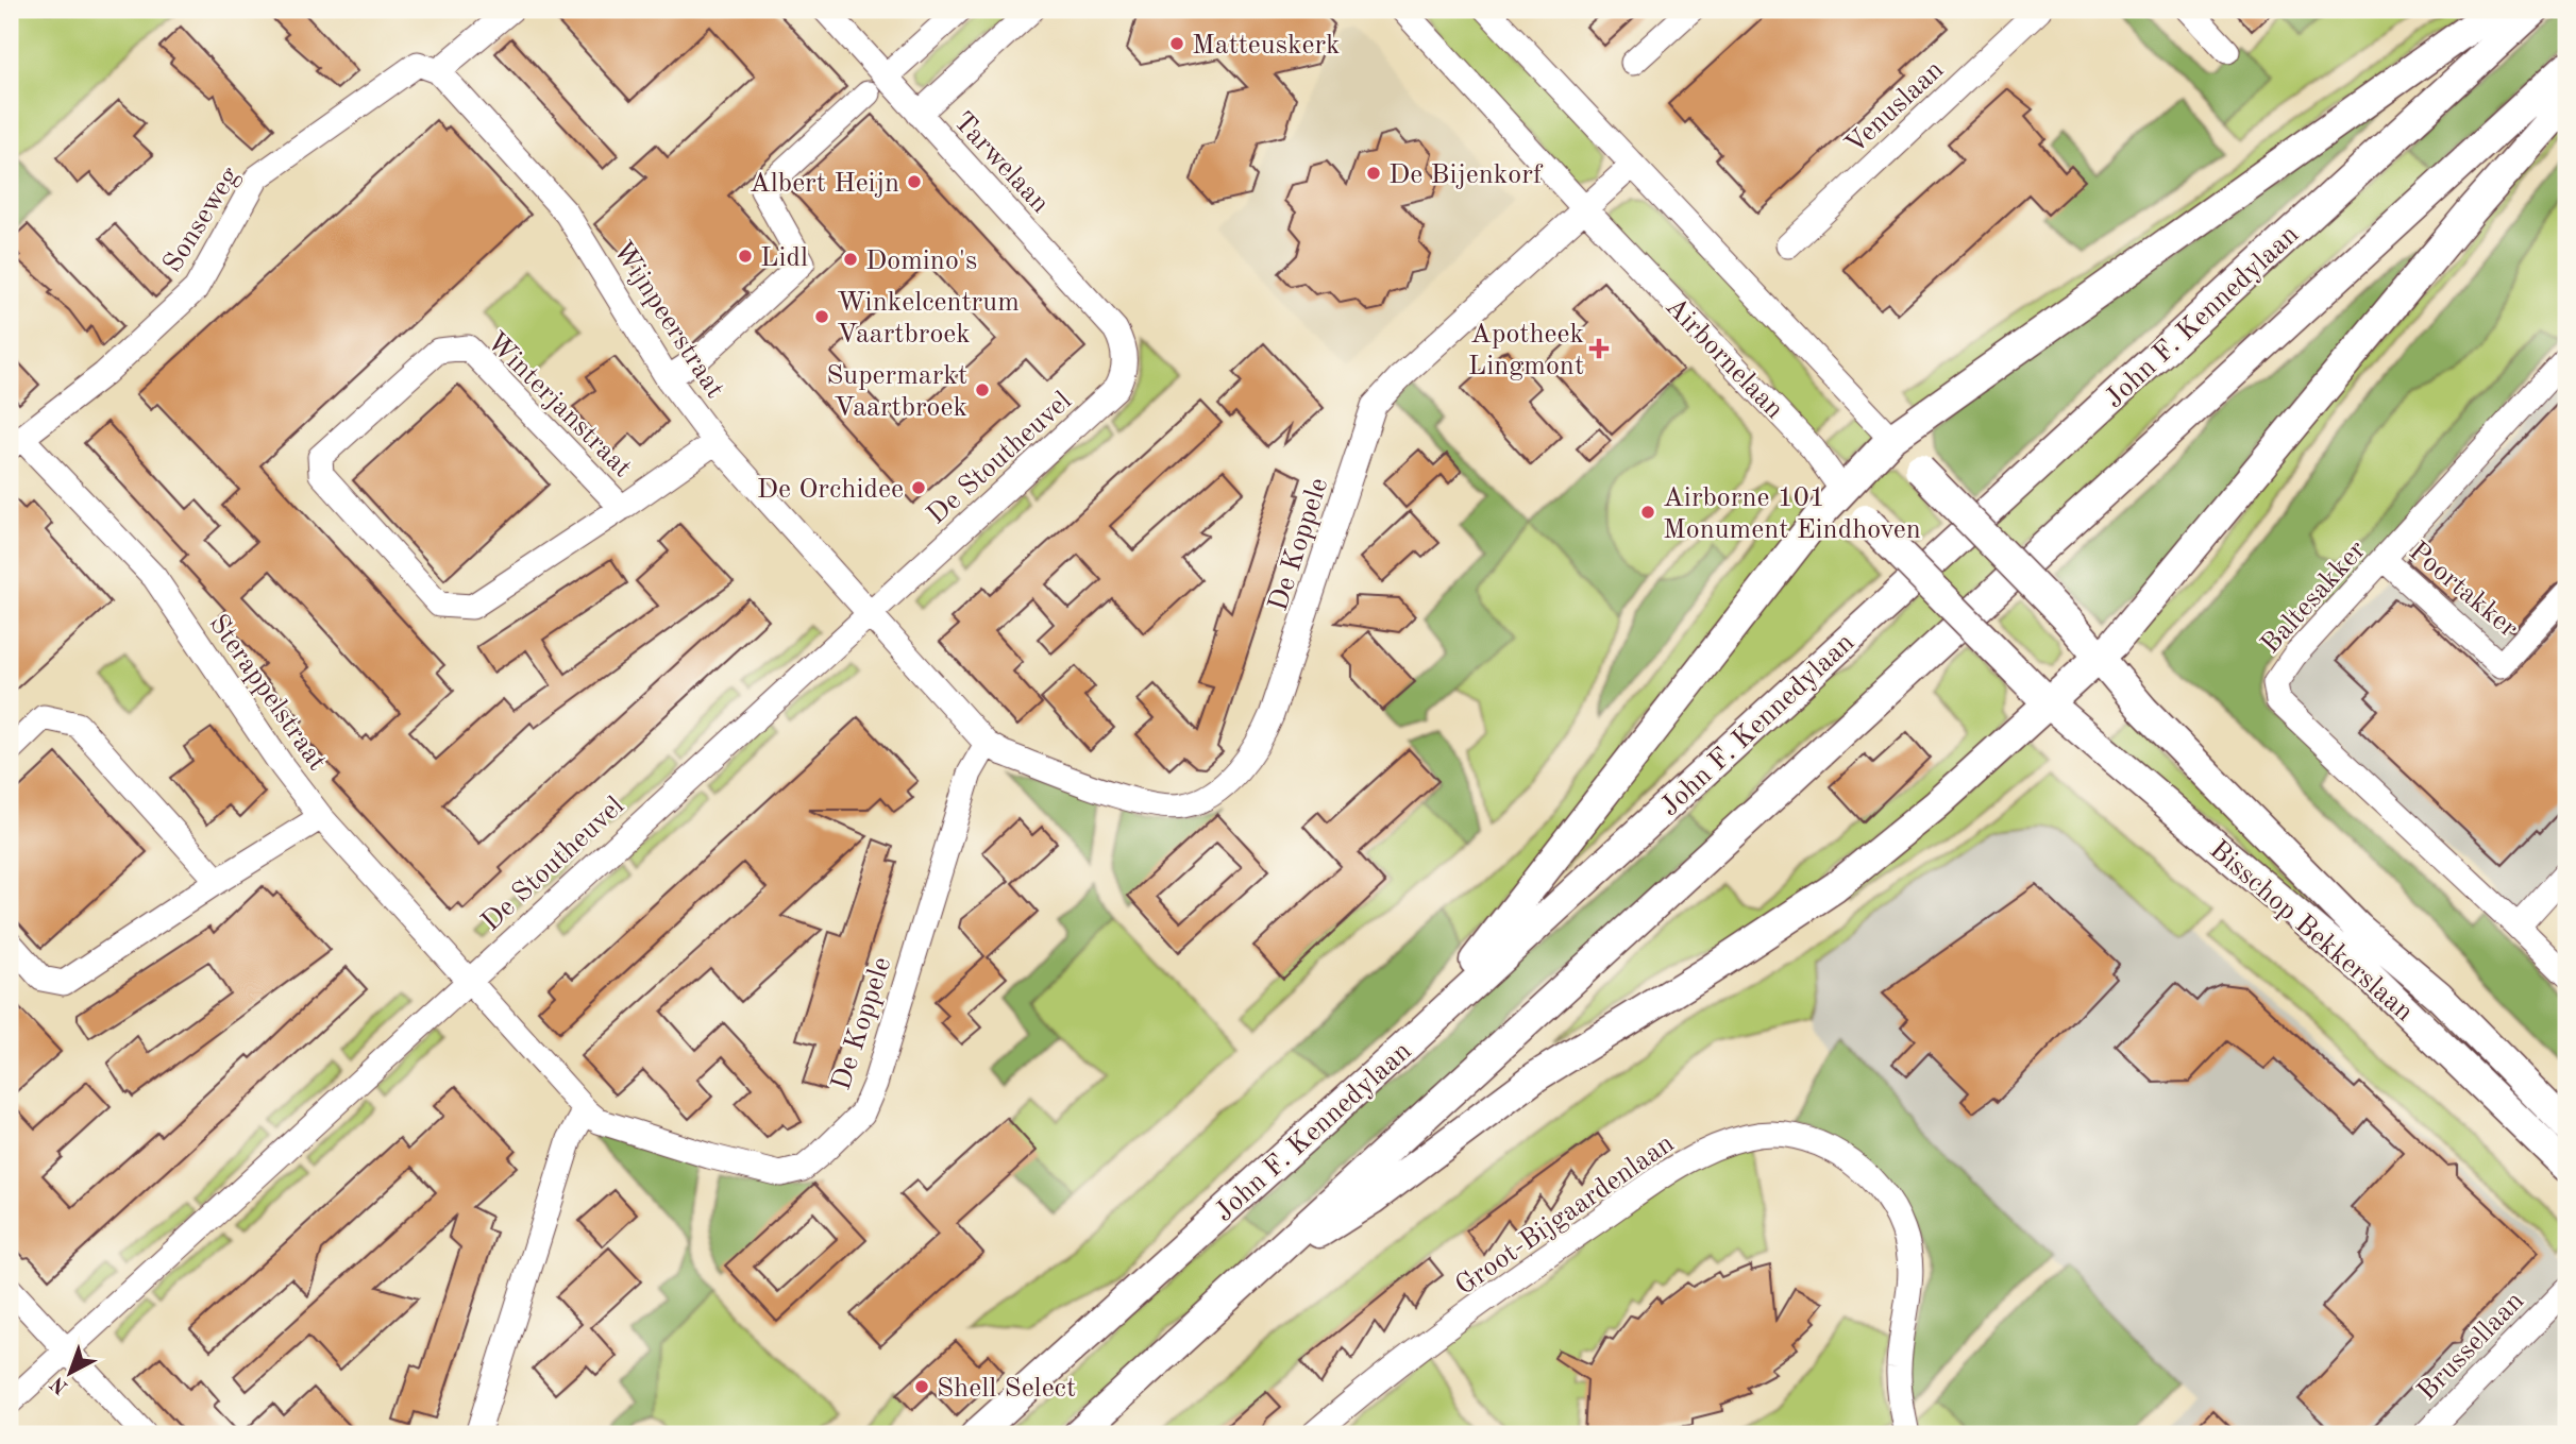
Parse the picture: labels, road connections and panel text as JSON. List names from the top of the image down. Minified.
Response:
{"streets":{"main road":["John F. Kennedylaan","Airbornelaan","Bisschop Bekkerslaan"],"street":["Venuslaan","Tarwelaan","Sonseweg","Wijnpeerstraat","Winterjanstraat","De Stoutheuvel","De Koppele","Poortakker","Baltesakker","Sterappelstraat","Groot-Bijgaardenlaan","Brussellaan"]},"crossings":[["Tarwelaan","De Stoutheuvel"],["Sonseweg","Wijnpeerstraat"],["Sonseweg","Sterappelstraat"],["Wijnpeerstraat","Winterjanstraat"],["Wijnpeerstraat","De Stoutheuvel"],["Wijnpeerstraat","De Koppele"],["Airbornelaan","De Koppele"],["Airbornelaan","Bisschop Bekkerslaan"],["De Stoutheuvel","De Koppele"],["De Stoutheuvel","Sterappelstraat"],["De Koppele","Sterappelstraat"],["Poortakker","Baltesakker"]],"places":{"other":["Matteuskerk","De Bijenkorf","Albert Heijn","Lidl","Domino's","Winkelcentrum Vaartbroek","Supermarkt Vaartbroek","De Orchidee","Airborne 101 Monument Eindhoven","Shell Select"],"health":["Apotheek Lingmont"]},"north":"bottom left"}
